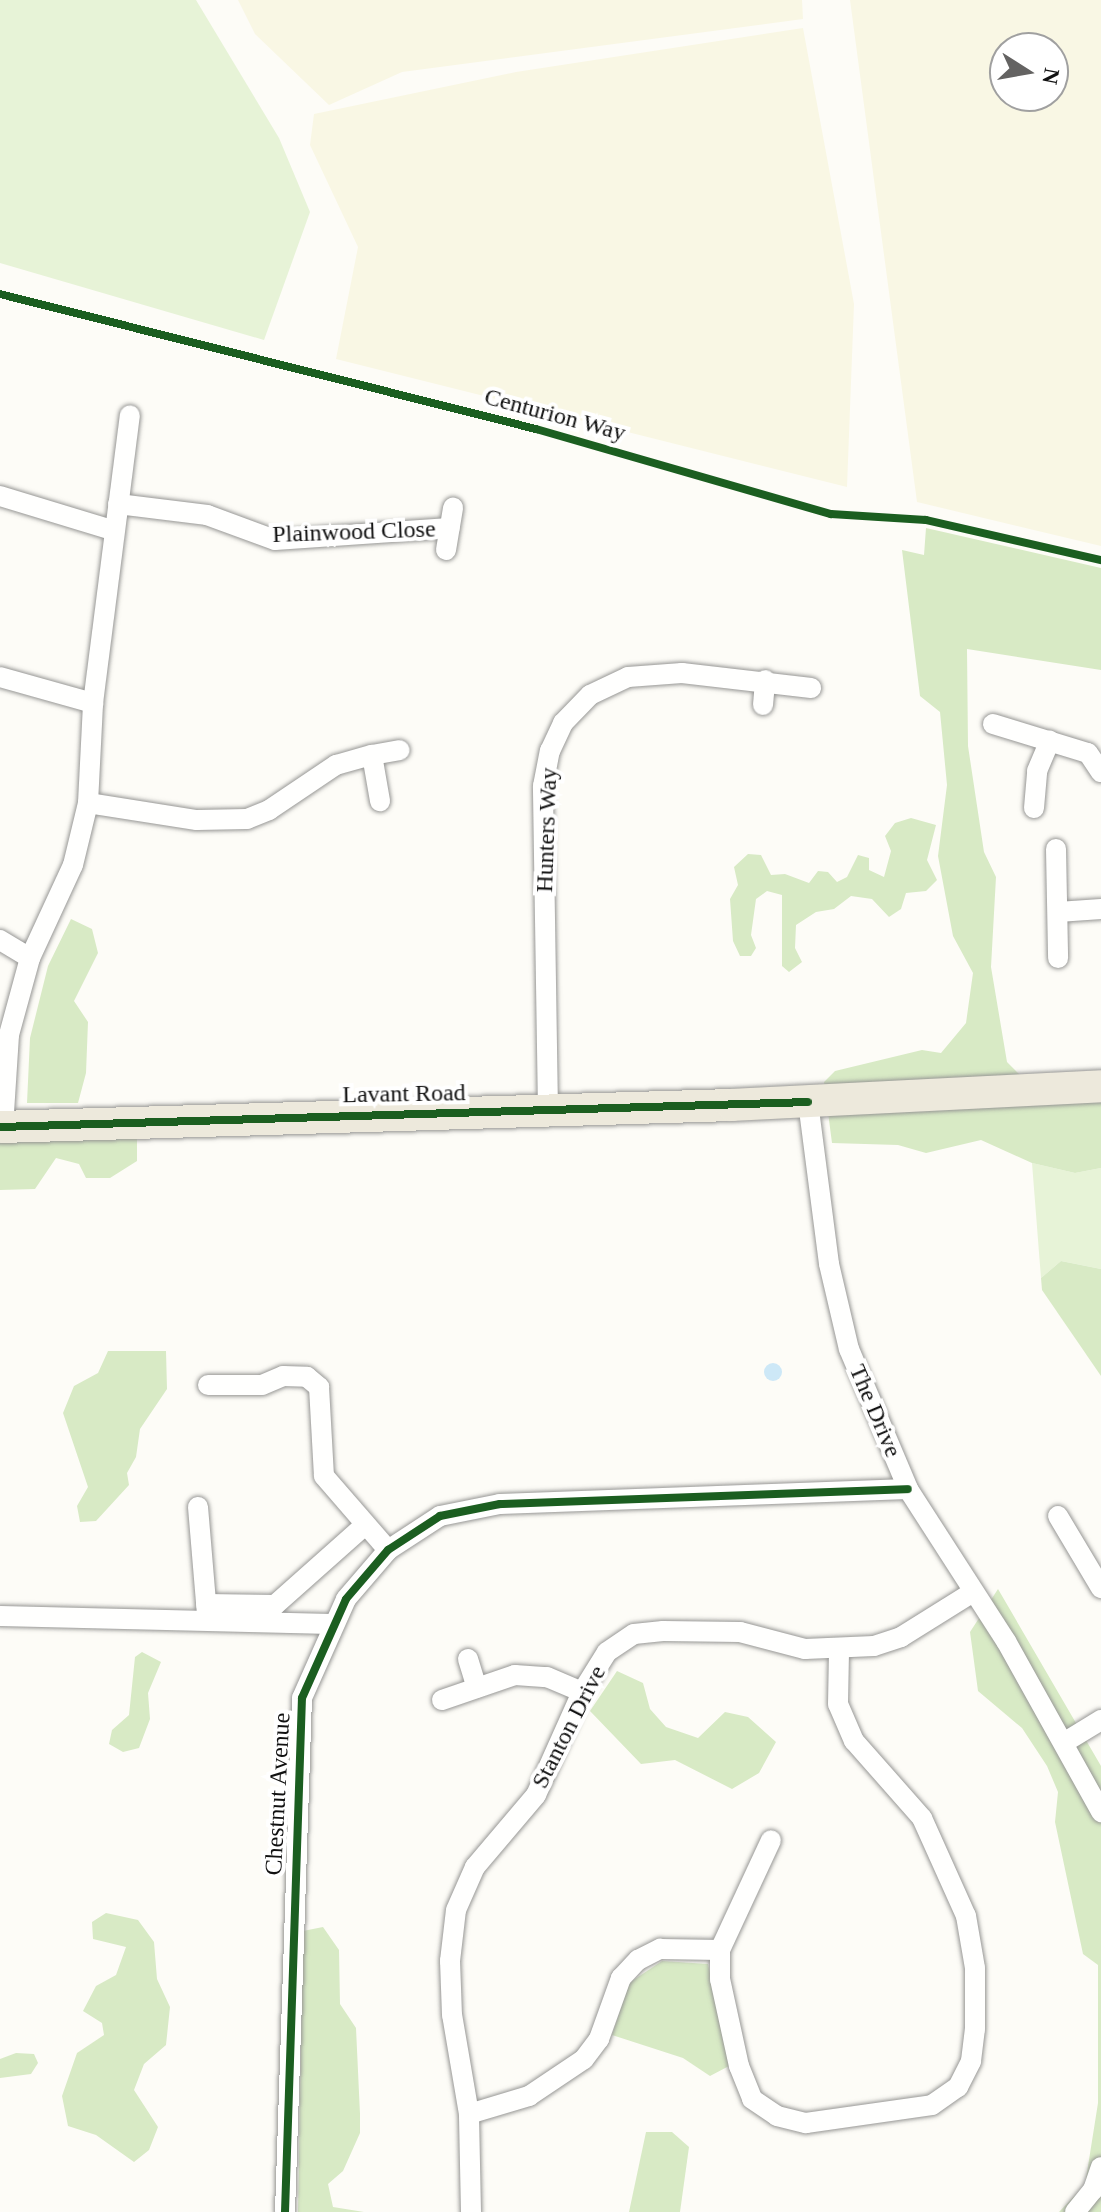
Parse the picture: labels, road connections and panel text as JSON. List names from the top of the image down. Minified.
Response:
{"streets":{"main road":["Lavant Road"],"street":["Plainwood Close","Hunters Way","The Drive","Stanton Drive","Chestnut Avenue"],"cycle path":["Centurion Way"]},"crossings":[["Hunters Way","Lavant Road"],["Lavant Road","The Drive"],["The Drive","Stanton Drive"],["The Drive","Chestnut Avenue"]],"north":"right"}
